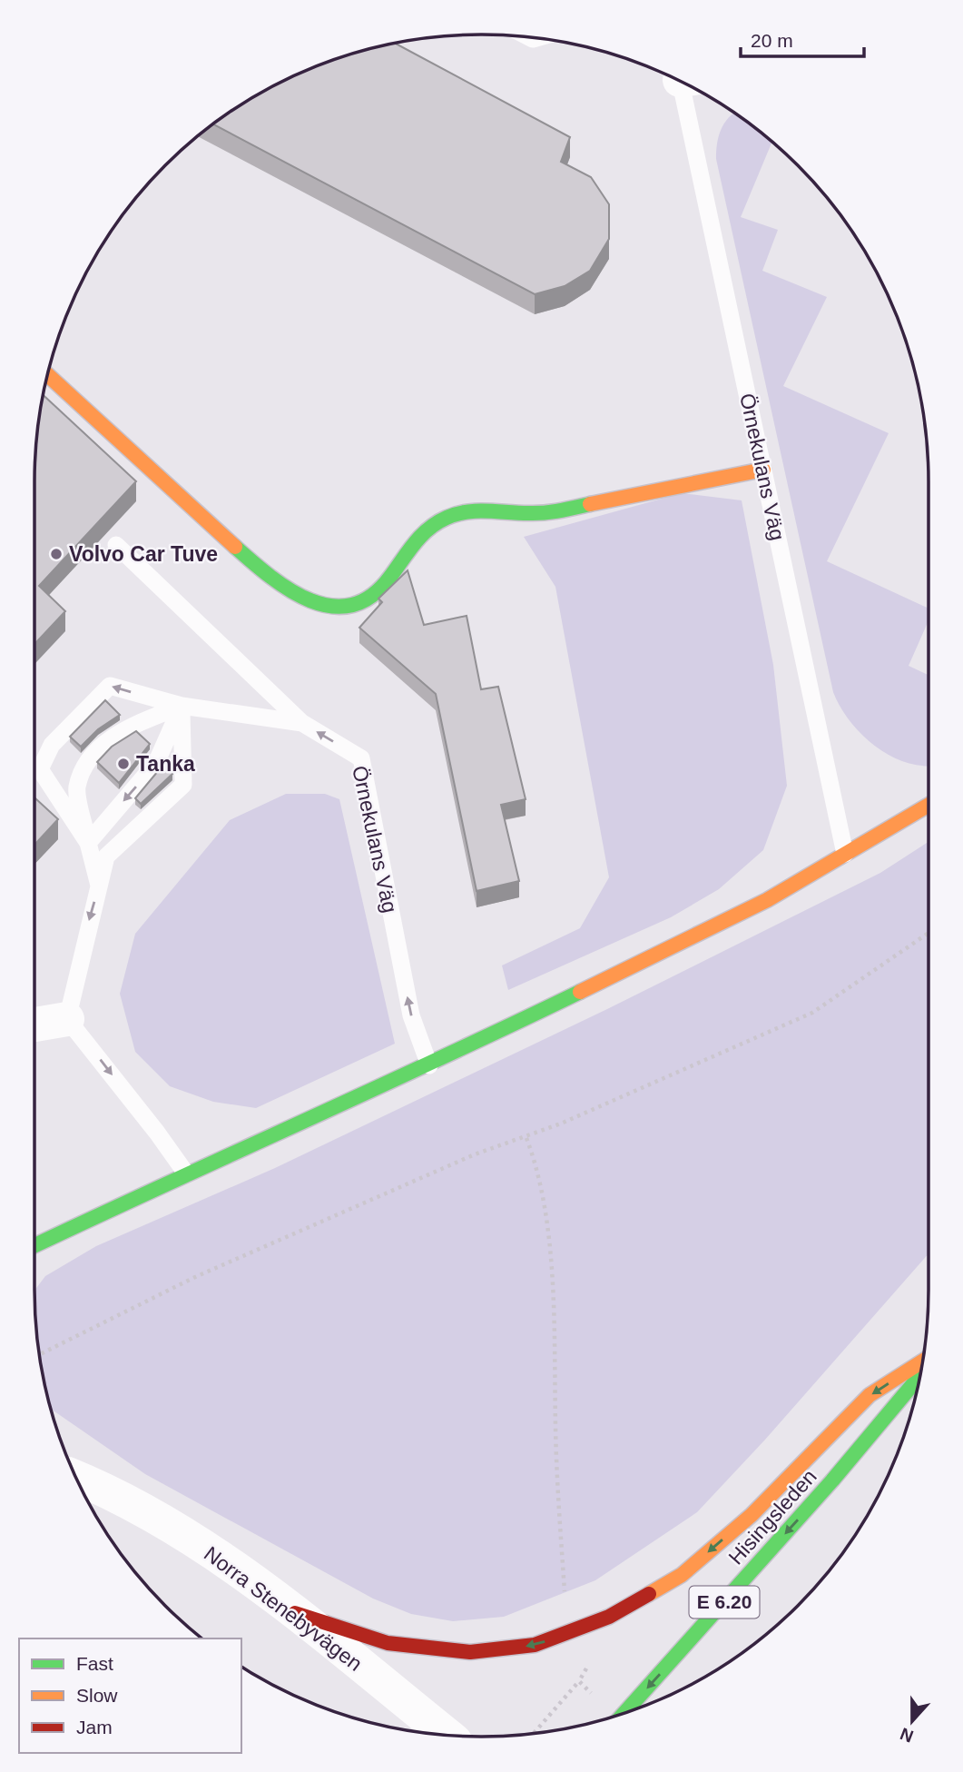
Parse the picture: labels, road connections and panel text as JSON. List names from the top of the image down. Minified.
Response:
{"streets":{"main road":["Hisingsleden","E 6.20"],"street":["Norra Stenebyvägen"],"lane":["Örnekulans Väg"]},"places":["Volvo Car Tuve","Tanka"],"legend":["Fast","Slow","Jam"],"scale_bar":"20 m","north":"bottom"}
